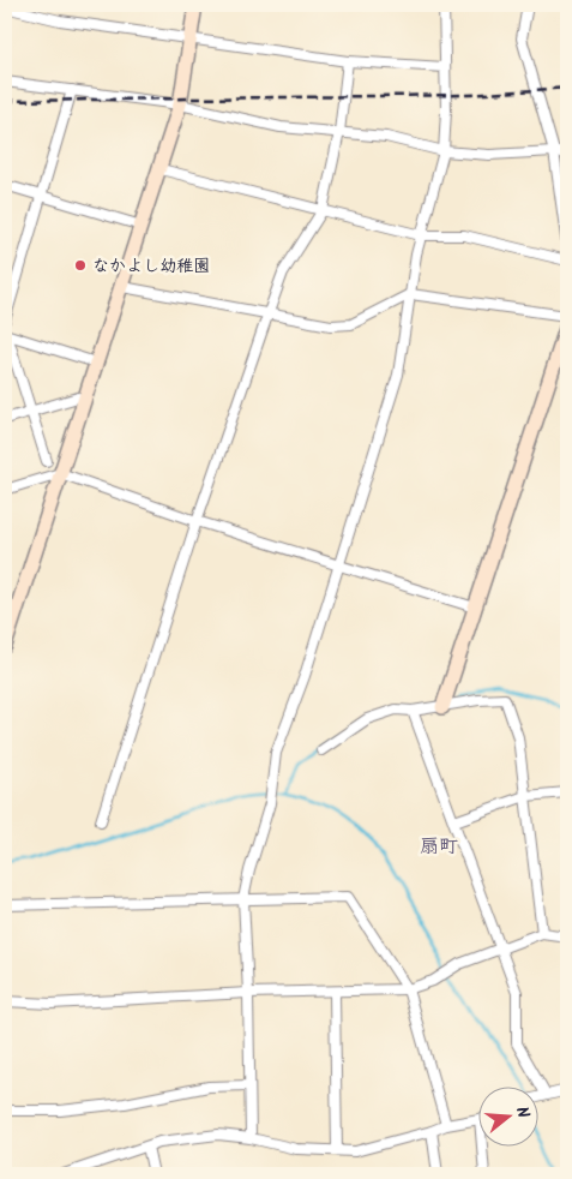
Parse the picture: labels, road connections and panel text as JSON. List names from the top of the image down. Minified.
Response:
{"districts":["扇町"],"places":["なかよし幼稚園"],"north":"right"}
